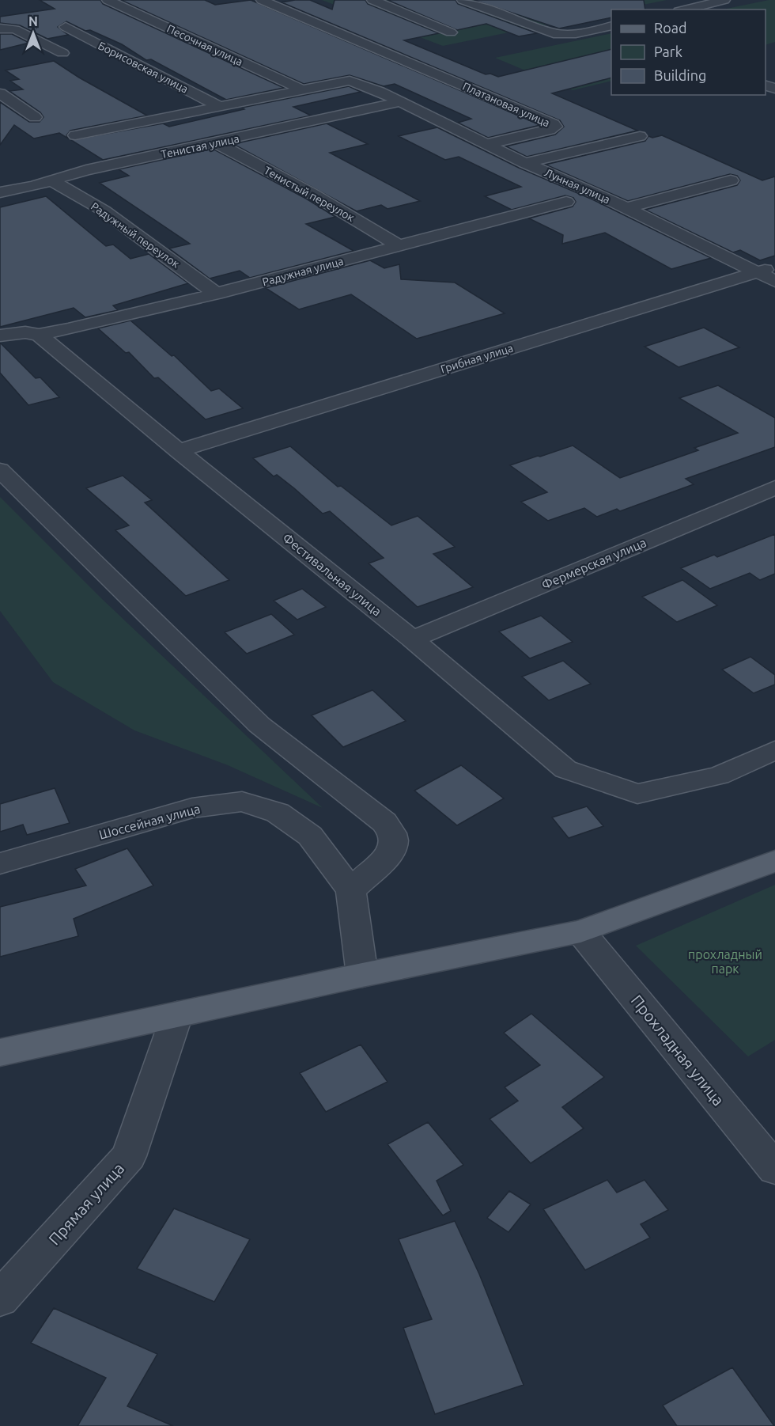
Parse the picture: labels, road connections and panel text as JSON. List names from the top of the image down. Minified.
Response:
{"streets":{"street":["Песочная улица","Борисовская улица","Платановая улица","Тенистая улица","Лунная улица","Тенистый переулок","Радужный переулок","Радужная улица","Грибная улица","Фермерская улица","Фестивальная улица","Шоссейная улица","Прохладная улица","Прямая улица"]},"crossings":[["Песочная улица","Лунная улица"],["Борисовская улица","Лунная улица"],["Платановая улица","Лунная улица"],["Тенистая улица","Лунная улица"],["Тенистая улица","Тенистый переулок"],["Тенистая улица","Радужный переулок"],["Лунная улица","Грибная улица"],["Тенистый переулок","Радужная улица"],["Радужный переулок","Радужная улица"],["Радужная улица","Фестивальная улица"],["Грибная улица","Фестивальная улица"],["Фермерская улица","Фестивальная улица"]],"parks":["прохладный парк"],"legend":["Road","Park","Building"],"north":"top"}
